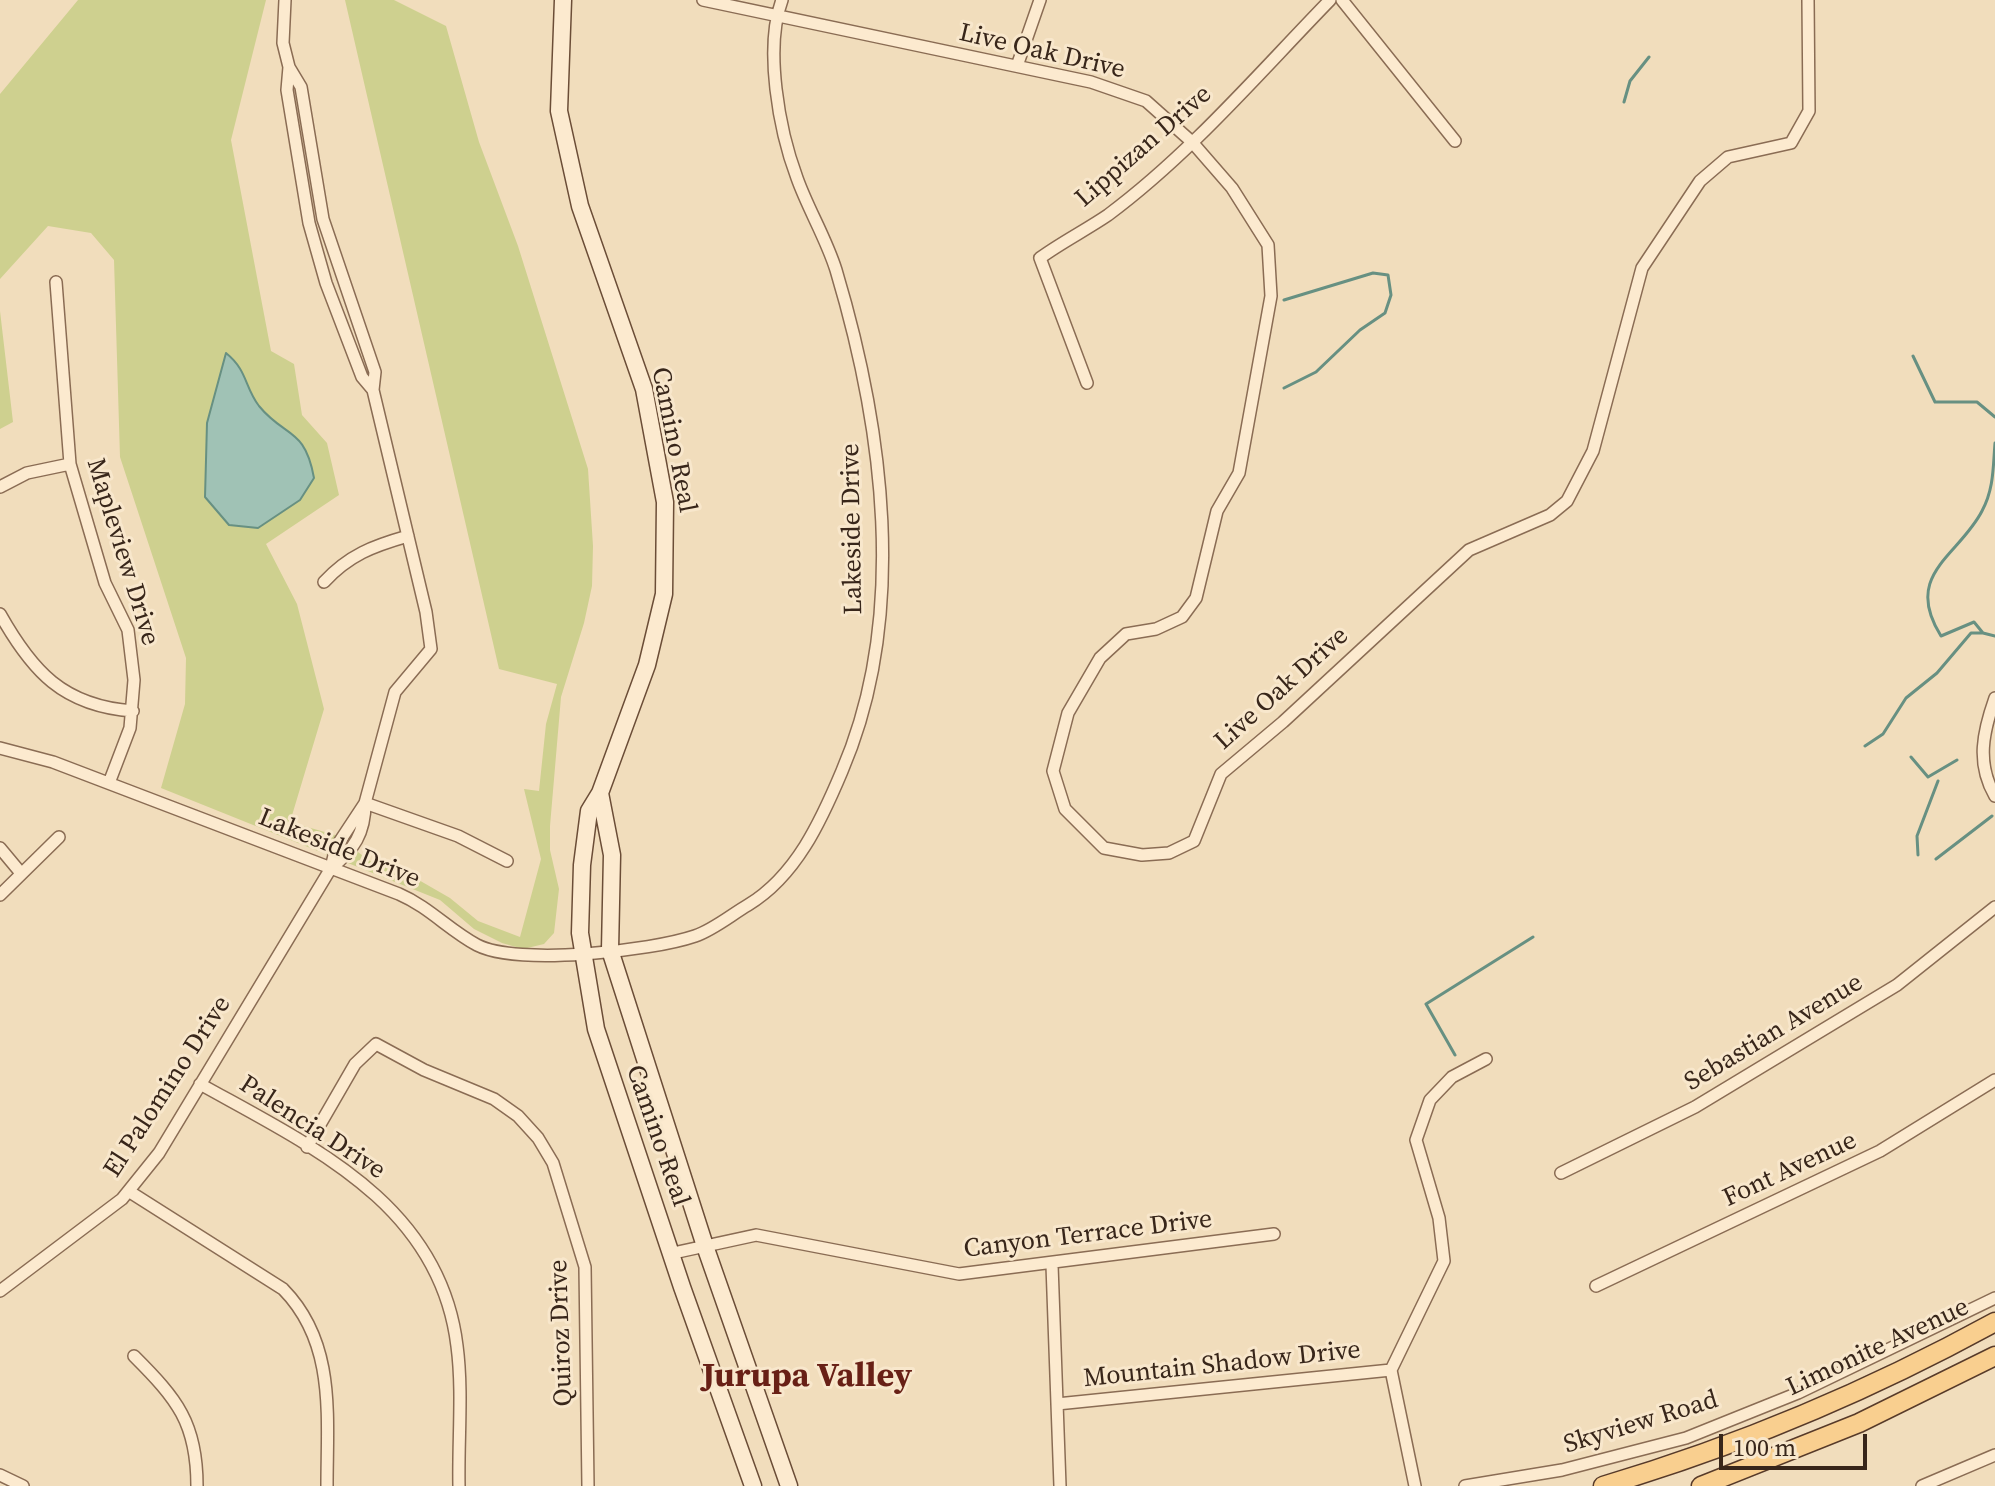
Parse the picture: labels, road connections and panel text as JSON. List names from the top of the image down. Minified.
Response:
{"streets":{"main road":["Camino Real","Limonite Avenue"],"street":["Live Oak Drive","Lippizan Drive","Lakeside Drive","Mapleview Drive","Sebastian Avenue","El Palomino Drive","Palencia Drive","Font Avenue","Canyon Terrace Drive","Quiroz Drive","Mountain Shadow Drive","Skyview Road"]},"crossings":[["Live Oak Drive","Lippizan Drive"],["Live Oak Drive","Lakeside Drive"],["Camino Real","Lakeside Drive"],["Camino Real","Canyon Terrace Drive"],["Lakeside Drive","Mapleview Drive"],["Lakeside Drive","El Palomino Drive"],["El Palomino Drive","Palencia Drive"],["Palencia Drive","Quiroz Drive"]],"districts":["Jurupa Valley"],"scale_bar":"100 m"}
